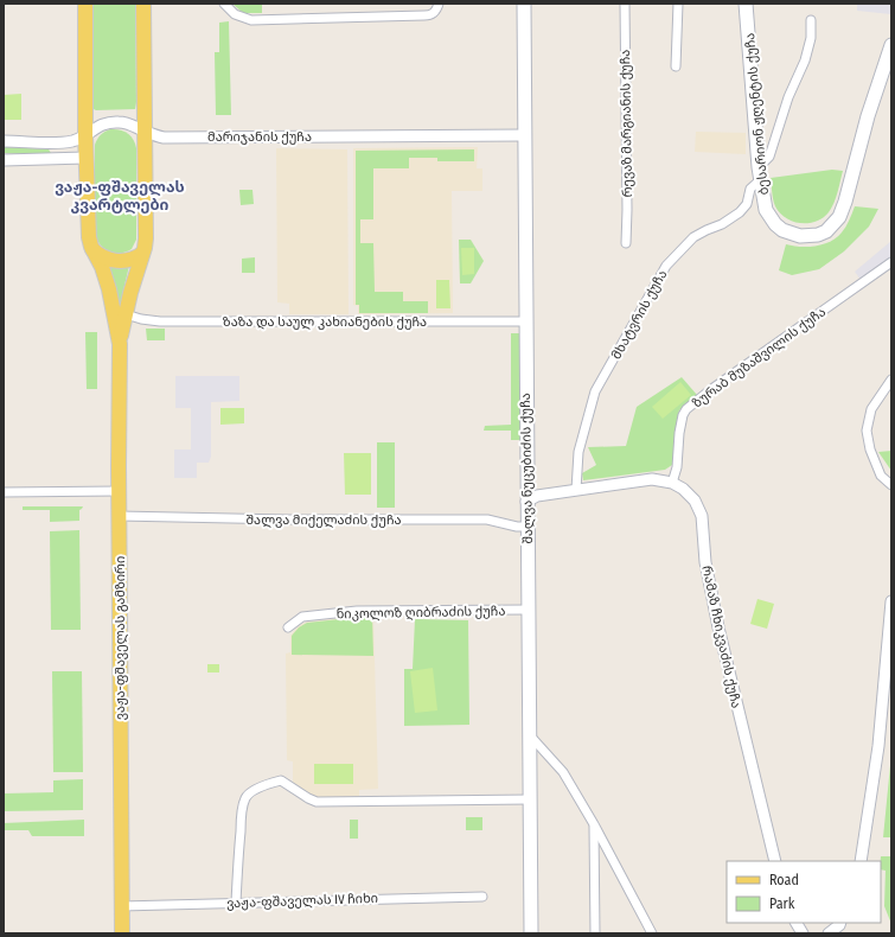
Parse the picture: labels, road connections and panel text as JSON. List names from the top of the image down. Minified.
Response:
{"streets":{"main road":["ბესარიონ ჟღენტის ქუჩა","შალვა ნუცუბიძის ქუჩა","ვაჟა-ფშაველას გამზირი"],"street":["რევაზ მარგიანის ქუჩა","მარიჯანის ქუჩა","მხატვრის ქუჩა","ზაზა და საულ კახიანების ქუჩა","ზურაბ მუზაშვილის ქუჩა","შალვა მიქელაძის ქუჩა","ნიკოლოზ ღიბრაძის ქუჩა","რამაზ ჩხიკვაძის ქუჩა","ვაჟა-ფშაველას IV ჩიხი"]},"crossings":[["ბესარიონ ჟღენტის ქუჩა","მხატვრის ქუჩა"],["მარიჯანის ქუჩა","შალვა ნუცუბიძის ქუჩა"],["მარიჯანის ქუჩა","ვაჟა-ფშაველას გამზირი"],["მხატვრის ქუჩა","რამაზ ჩხიკვაძის ქუჩა"],["ზაზა და საულ კახიანების ქუჩა","შალვა ნუცუბიძის ქუჩა"],["ზაზა და საულ კახიანების ქუჩა","ვაჟა-ფშაველას გამზირი"],["ზურაბ მუზაშვილის ქუჩა","რამაზ ჩხიკვაძის ქუჩა"],["შალვა ნუცუბიძის ქუჩა","შალვა მიქელაძის ქუჩა"],["შალვა ნუცუბიძის ქუჩა","ნიკოლოზ ღიბრაძის ქუჩა"],["შალვა ნუცუბიძის ქუჩა","რამაზ ჩხიკვაძის ქუჩა"],["შალვა მიქელაძის ქუჩა","ვაჟა-ფშაველას გამზირი"],["ვაჟა-ფშაველას გამზირი","ვაჟა-ფშაველას IV ჩიხი"]],"districts":["ვაჟა-ფშაველას კვარტლები"],"legend":["Road","Park"]}
